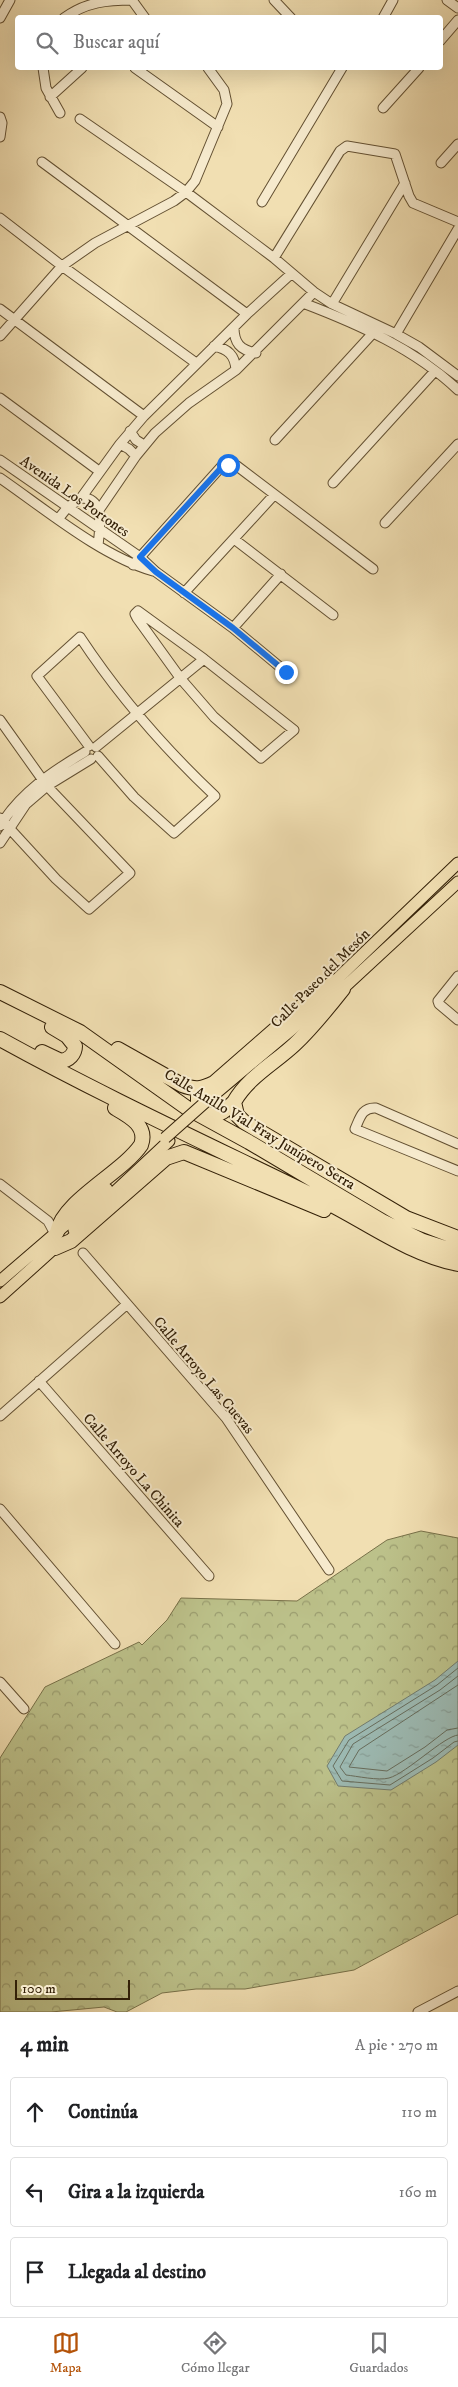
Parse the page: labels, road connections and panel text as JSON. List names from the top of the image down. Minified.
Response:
{"streets":{"highway":["Calle Anillo Vial Fray Junípero Serra"],"main road":["Calle Paseo del Mesón"],"street":["Avenida Los Portones","Calle Arroyo Las Cuevas","Calle Arroyo La Chinita"]},"scale_bar":"100 m","page":{"search":"Buscar aquí","scale":"100 m","heading":["4 min","A pie · 270 m"],"list":[["Continúa","110 m"],["Gira a la izquierda","160 m"],"Llegada al destino"],"nav":["Mapa","Cómo llegar","Guardados"]}}
